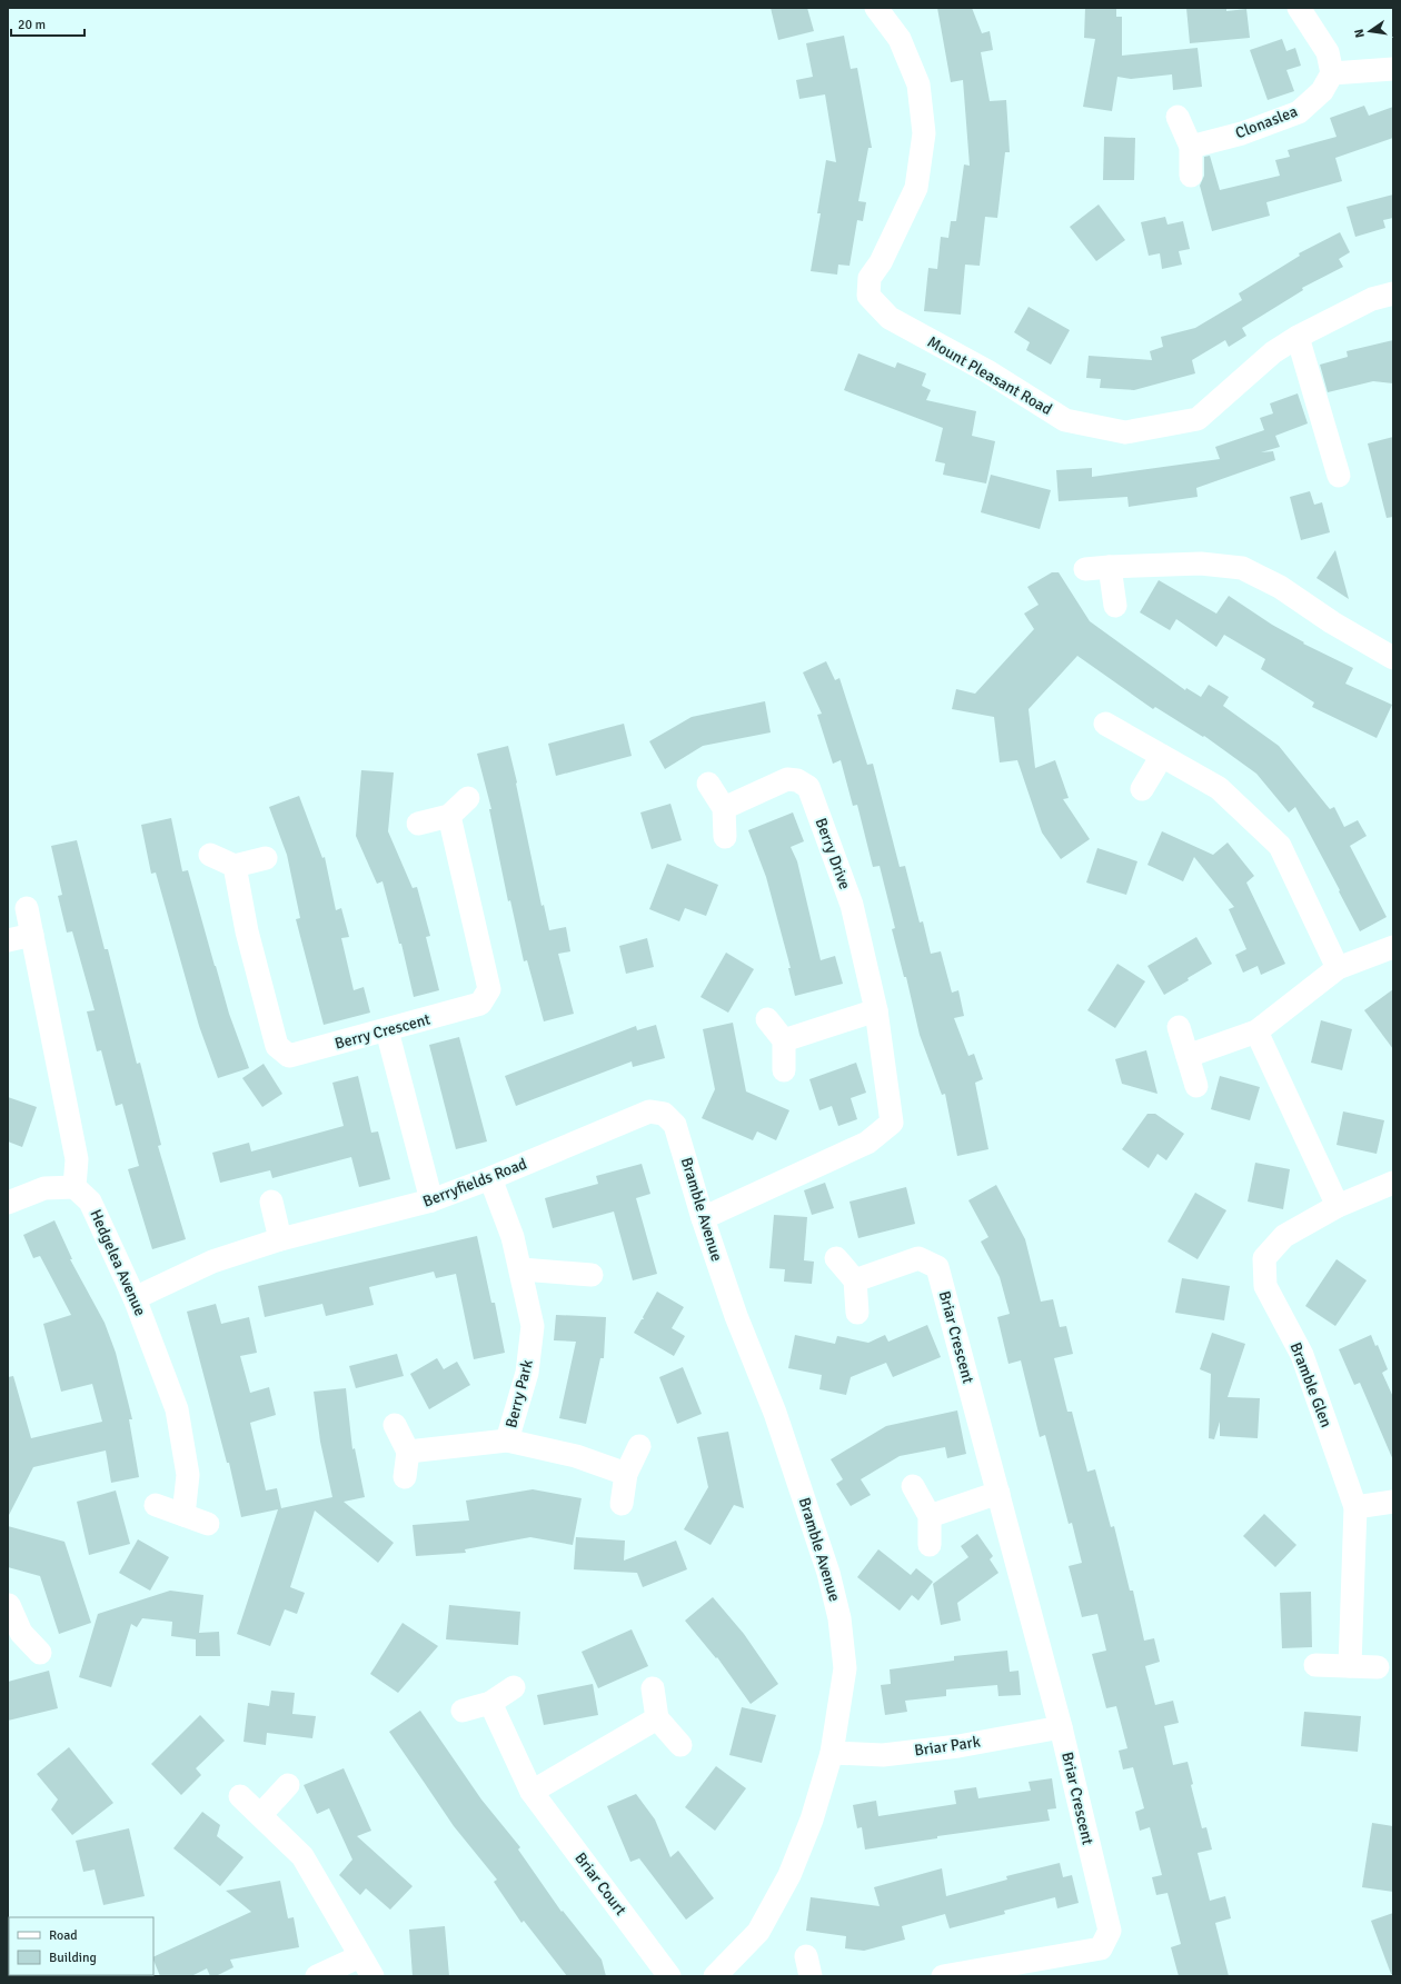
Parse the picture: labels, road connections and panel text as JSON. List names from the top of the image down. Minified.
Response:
{"streets":{"street":["Clonaslea","Mount Pleasant Road","Berry Drive","Berry Crescent","Berryfields Road","Bramble Avenue","Hedgelea Avenue","Briar Crescent","Bramble Glen","Berry Park","Briar Park","Briar Court"]},"crossings":[["Berry Drive","Bramble Avenue"],["Berryfields Road","Bramble Avenue"],["Berryfields Road","Hedgelea Avenue"],["Berryfields Road","Berry Park"],["Bramble Avenue","Briar Park"],["Briar Crescent","Briar Park"]],"legend":["Road","Building"],"scale_bar":"20 m","north":"left"}
